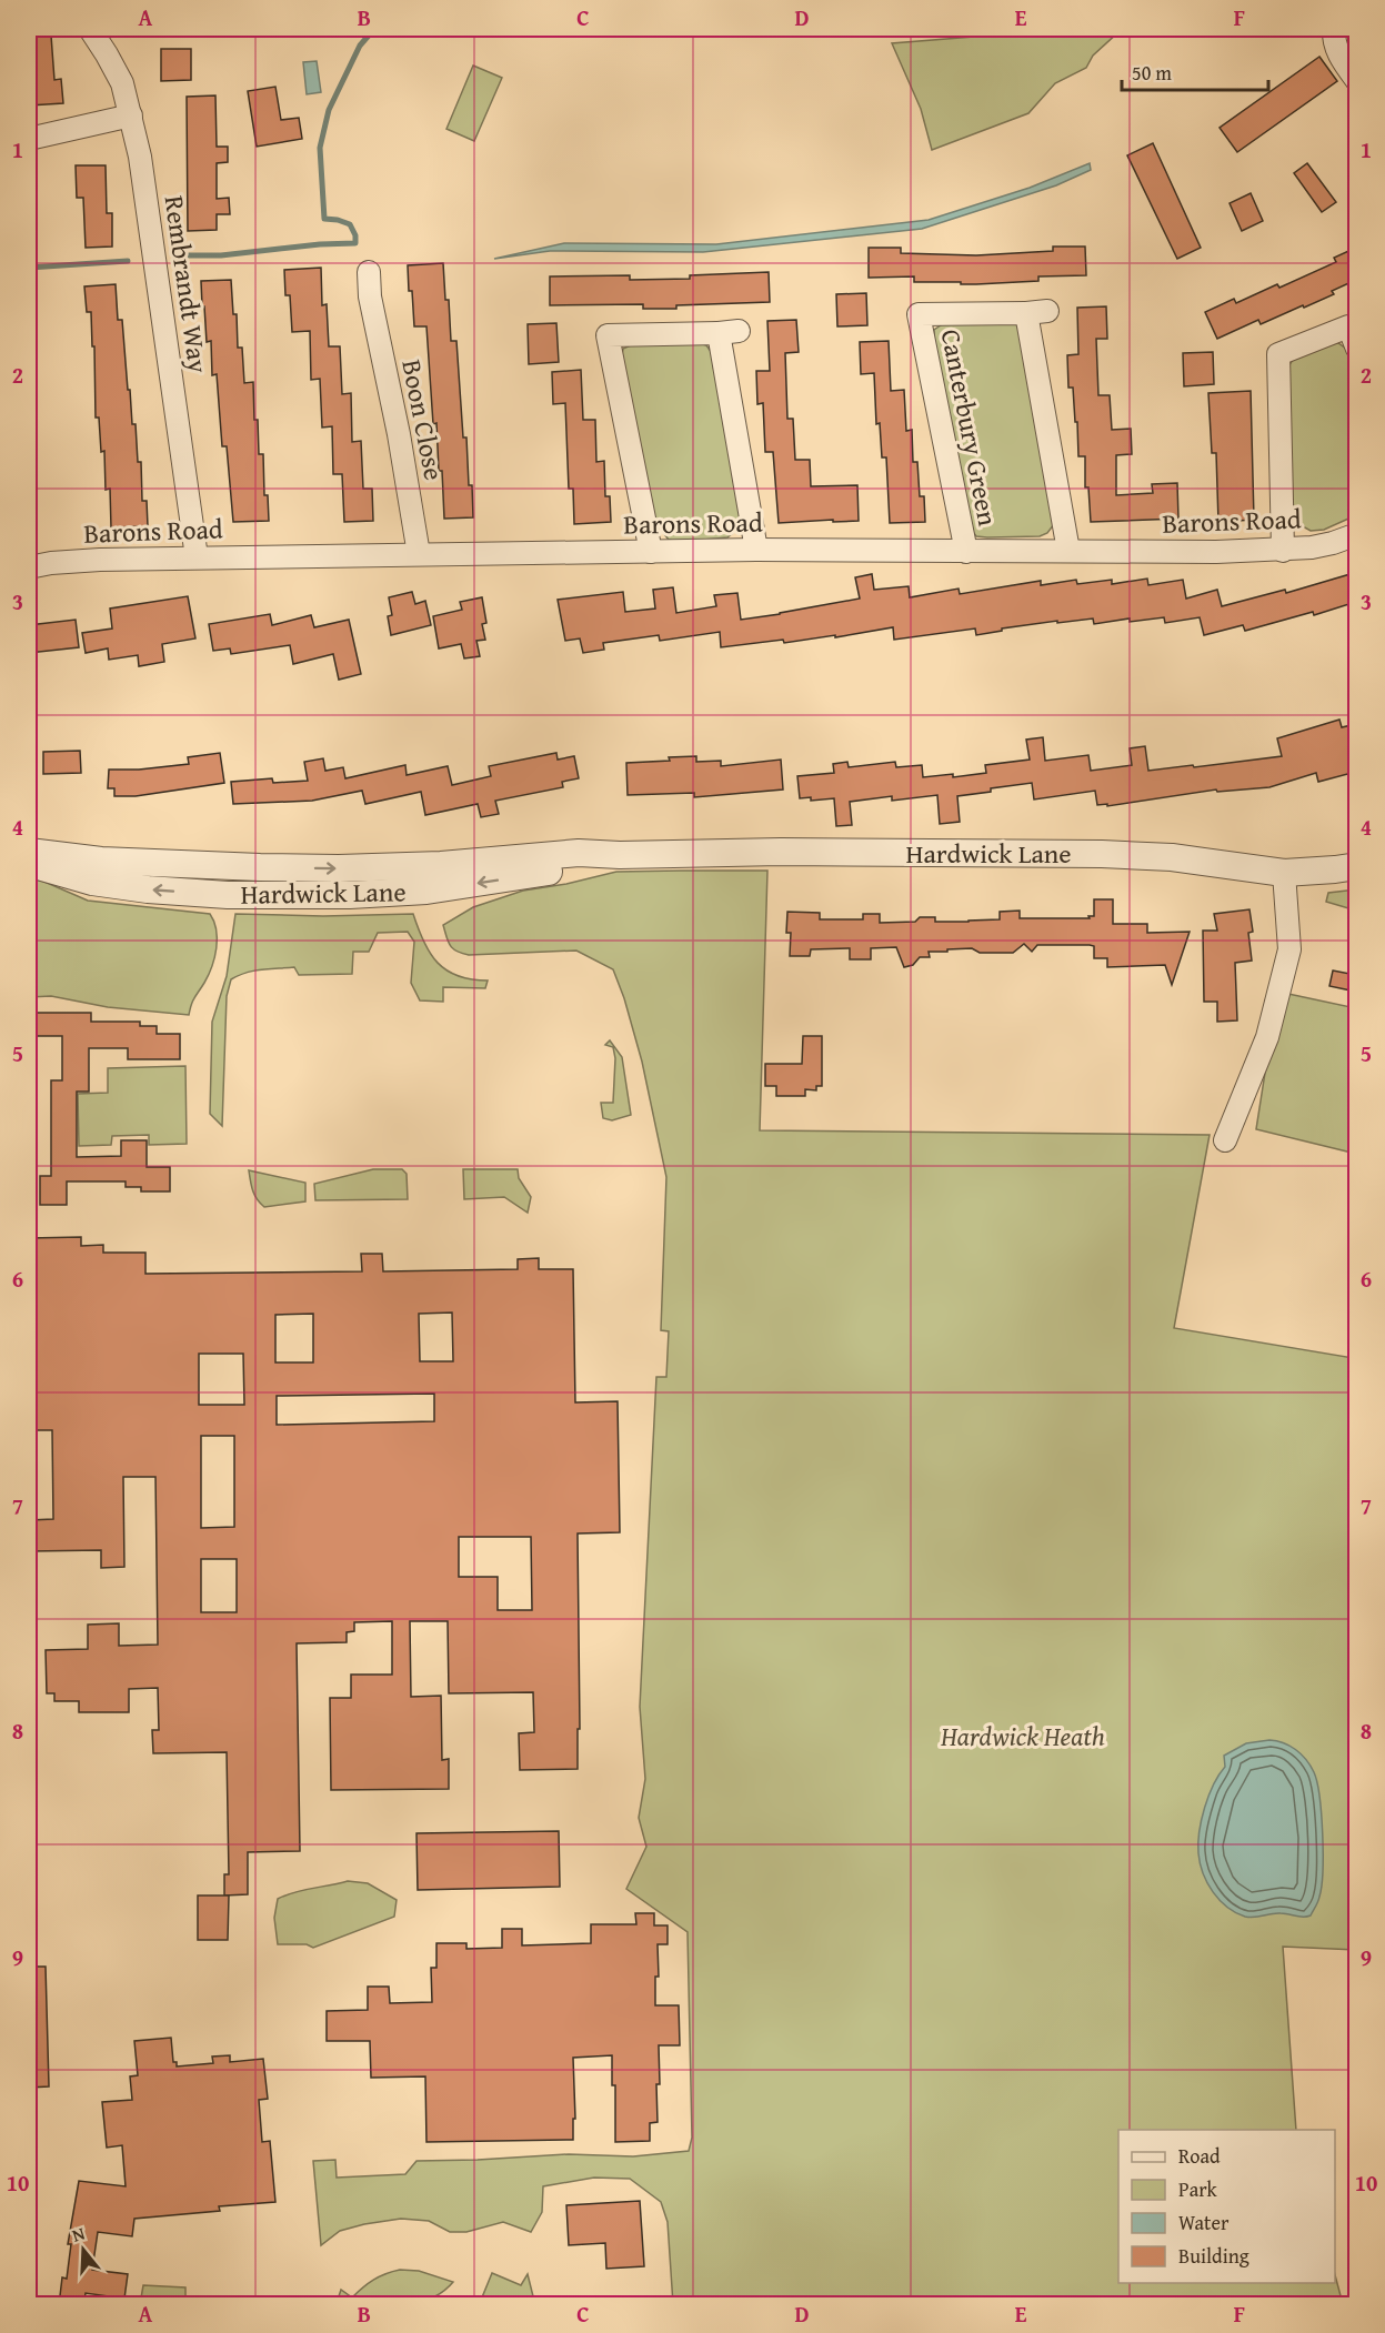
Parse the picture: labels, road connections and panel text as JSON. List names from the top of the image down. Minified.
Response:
{"streets":{"street":["Rembrandt Way","Boon Close","Canterbury Green","Barons Road","Hardwick Lane"]},"crossings":[["Rembrandt Way","Barons Road"],["Boon Close","Barons Road"],["Canterbury Green","Barons Road"]],"parks":["Hardwick Heath"],"legend":["Road","Park","Water","Building"],"scale_bar":"50 m","north":"top","grid":{"columns":["A","B","C","D","E","F"],"rows":["1","2","3","4","5","6","7","8","9","10"]}}
